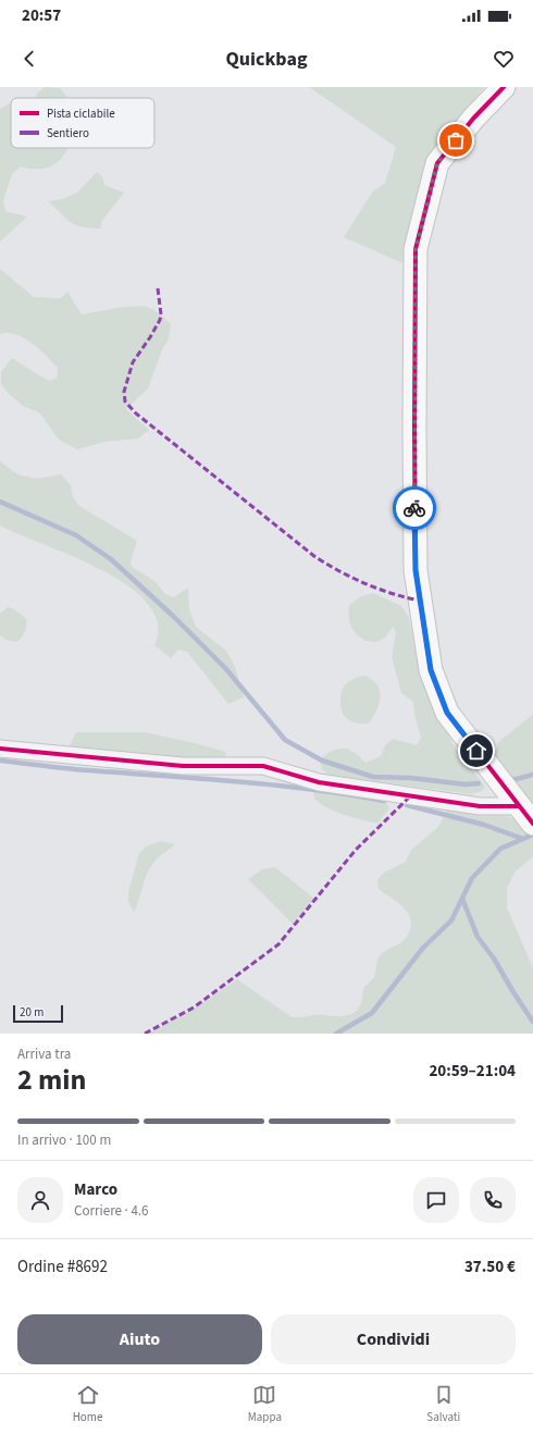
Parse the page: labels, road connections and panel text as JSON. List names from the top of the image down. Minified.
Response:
{"legend":["Pista ciclabile","Sentiero"],"scale_bar":"20 m","page":{"status":"20:57","header":"Quickbag","scale":"20 m","heading":["2 min","Arriva tra","20:59–21:04"],"panel":["Marco","Corriere · 4.6","Ordine #8692","37.50 €"],"bar":"In arrivo · 100 m","buttons":["Aiuto","Condividi"],"tabs":["Home","Mappa","Salvati"]}}
